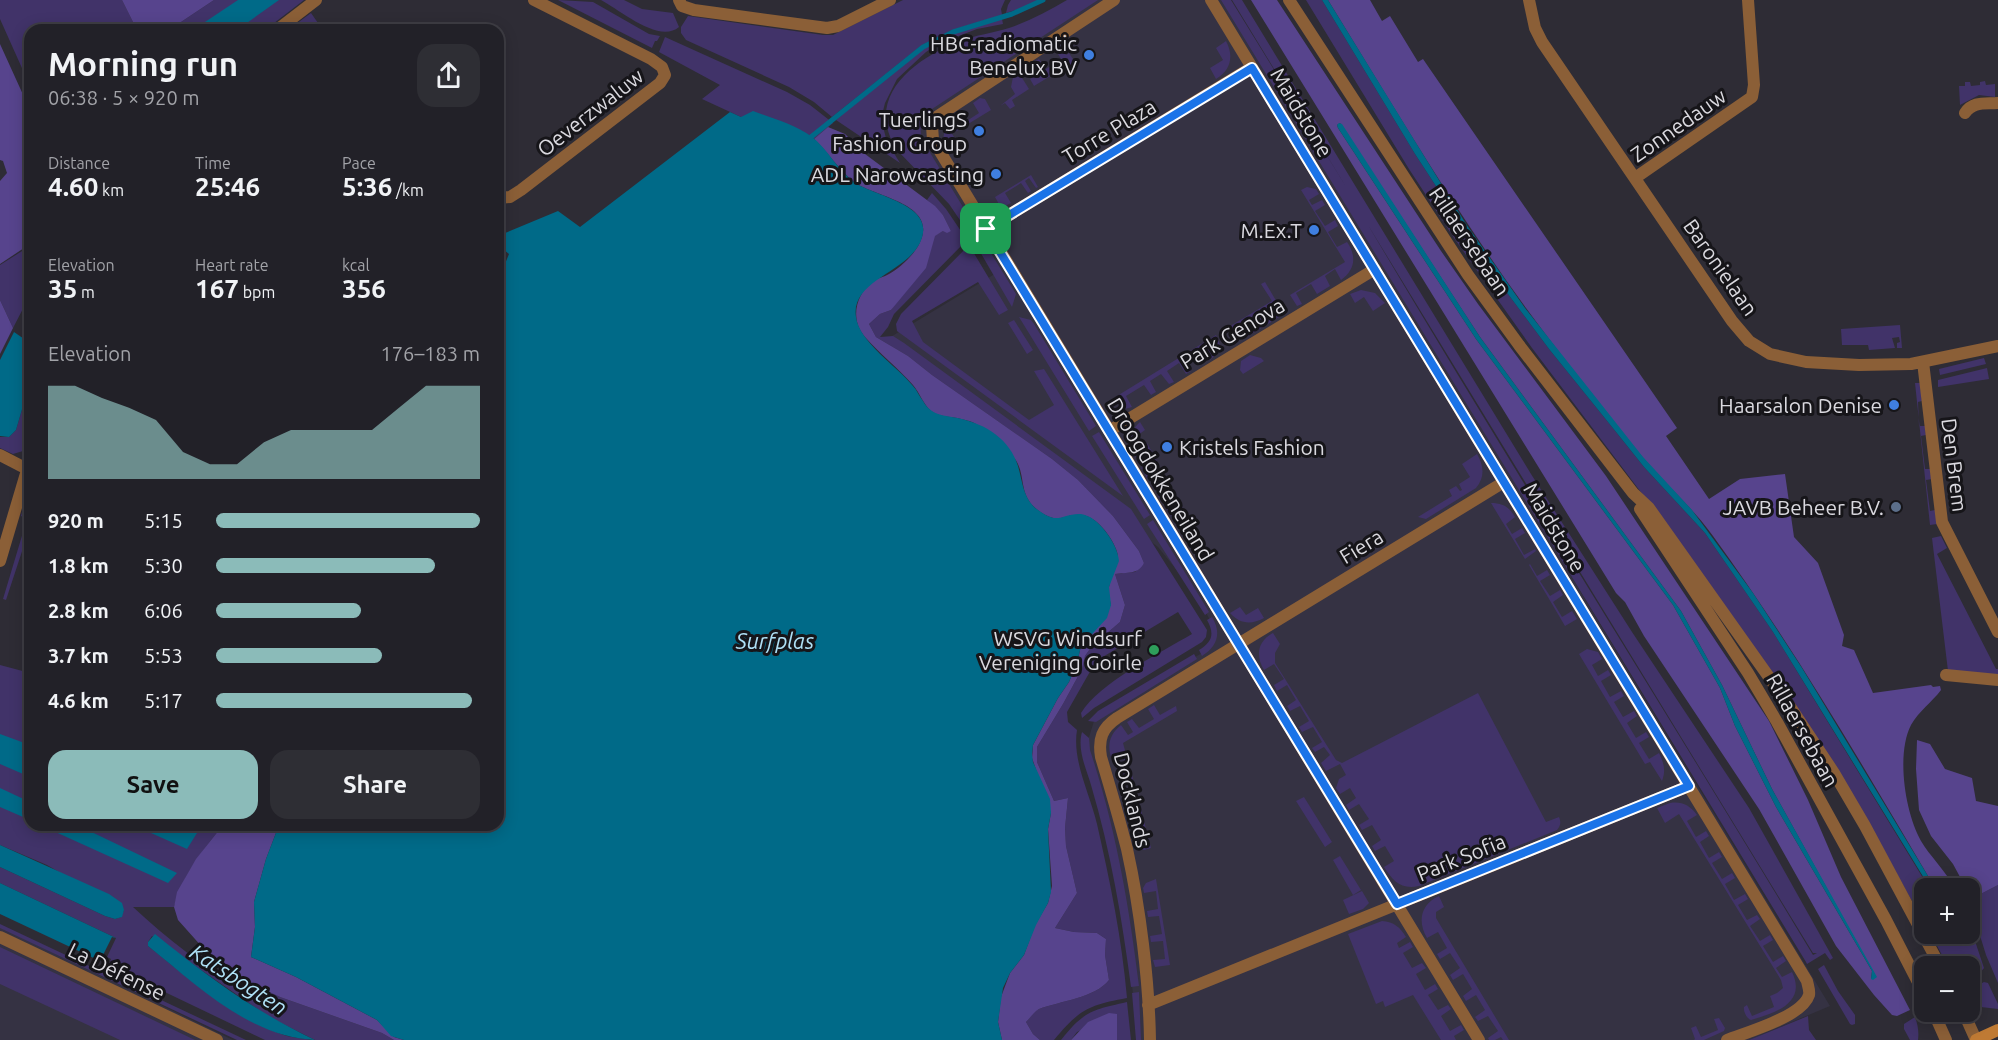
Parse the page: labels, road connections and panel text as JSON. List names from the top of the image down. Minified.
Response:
{"streets":{"street":["Oeverzwaluw","Maidstone","Zonnedauw","Torre Plaza","Rillaersebaan","Baronielaan","Park Genova","Den Brem","Droogdokkeneiland","Fiera","Docklands","Park Sofia","La Défense"]},"crossings":[["Maidstone","Torre Plaza"],["Maidstone","Park Genova"],["Maidstone","Fiera"],["Maidstone","Park Sofia"],["Zonnedauw","Baronielaan"],["Torre Plaza","Droogdokkeneiland"],["Baronielaan","Den Brem"],["Park Genova","Droogdokkeneiland"],["Droogdokkeneiland","Fiera"],["Droogdokkeneiland","Docklands"],["Droogdokkeneiland","Park Sofia"],["Fiera","Docklands"],["Docklands","Park Sofia"]],"water":["Surfplas","Katsbogten"],"places":["HBC-radiomatic Benelux BV","TuerlingS Fashion Group","ADL Narowcasting","M.Ex.T","Haarsalon Denise","Kristels Fashion","JAVB Beheer B.V.","WSVG Windsurf Vereniging Goirle"],"page":{"heading":["Morning run","06:38 · 5 × 920 m"],"stats":[["Distance","4.60 km"],["Time","25:46"],["Pace","5:36 /km"],["Elevation","35 m"],["Heart rate","167 bpm"],["kcal","356"]],"chart":["Elevation","176–183 m"],"list":[{"name":"920 m","note":"5:15"},{"name":"1.8 km","note":"5:30"},{"name":"2.8 km","note":"6:06"},{"name":"3.7 km","note":"5:53"},{"name":"4.6 km","note":"5:17"}],"buttons":["Save","Share"],"map_buttons":["+","−"]}}
